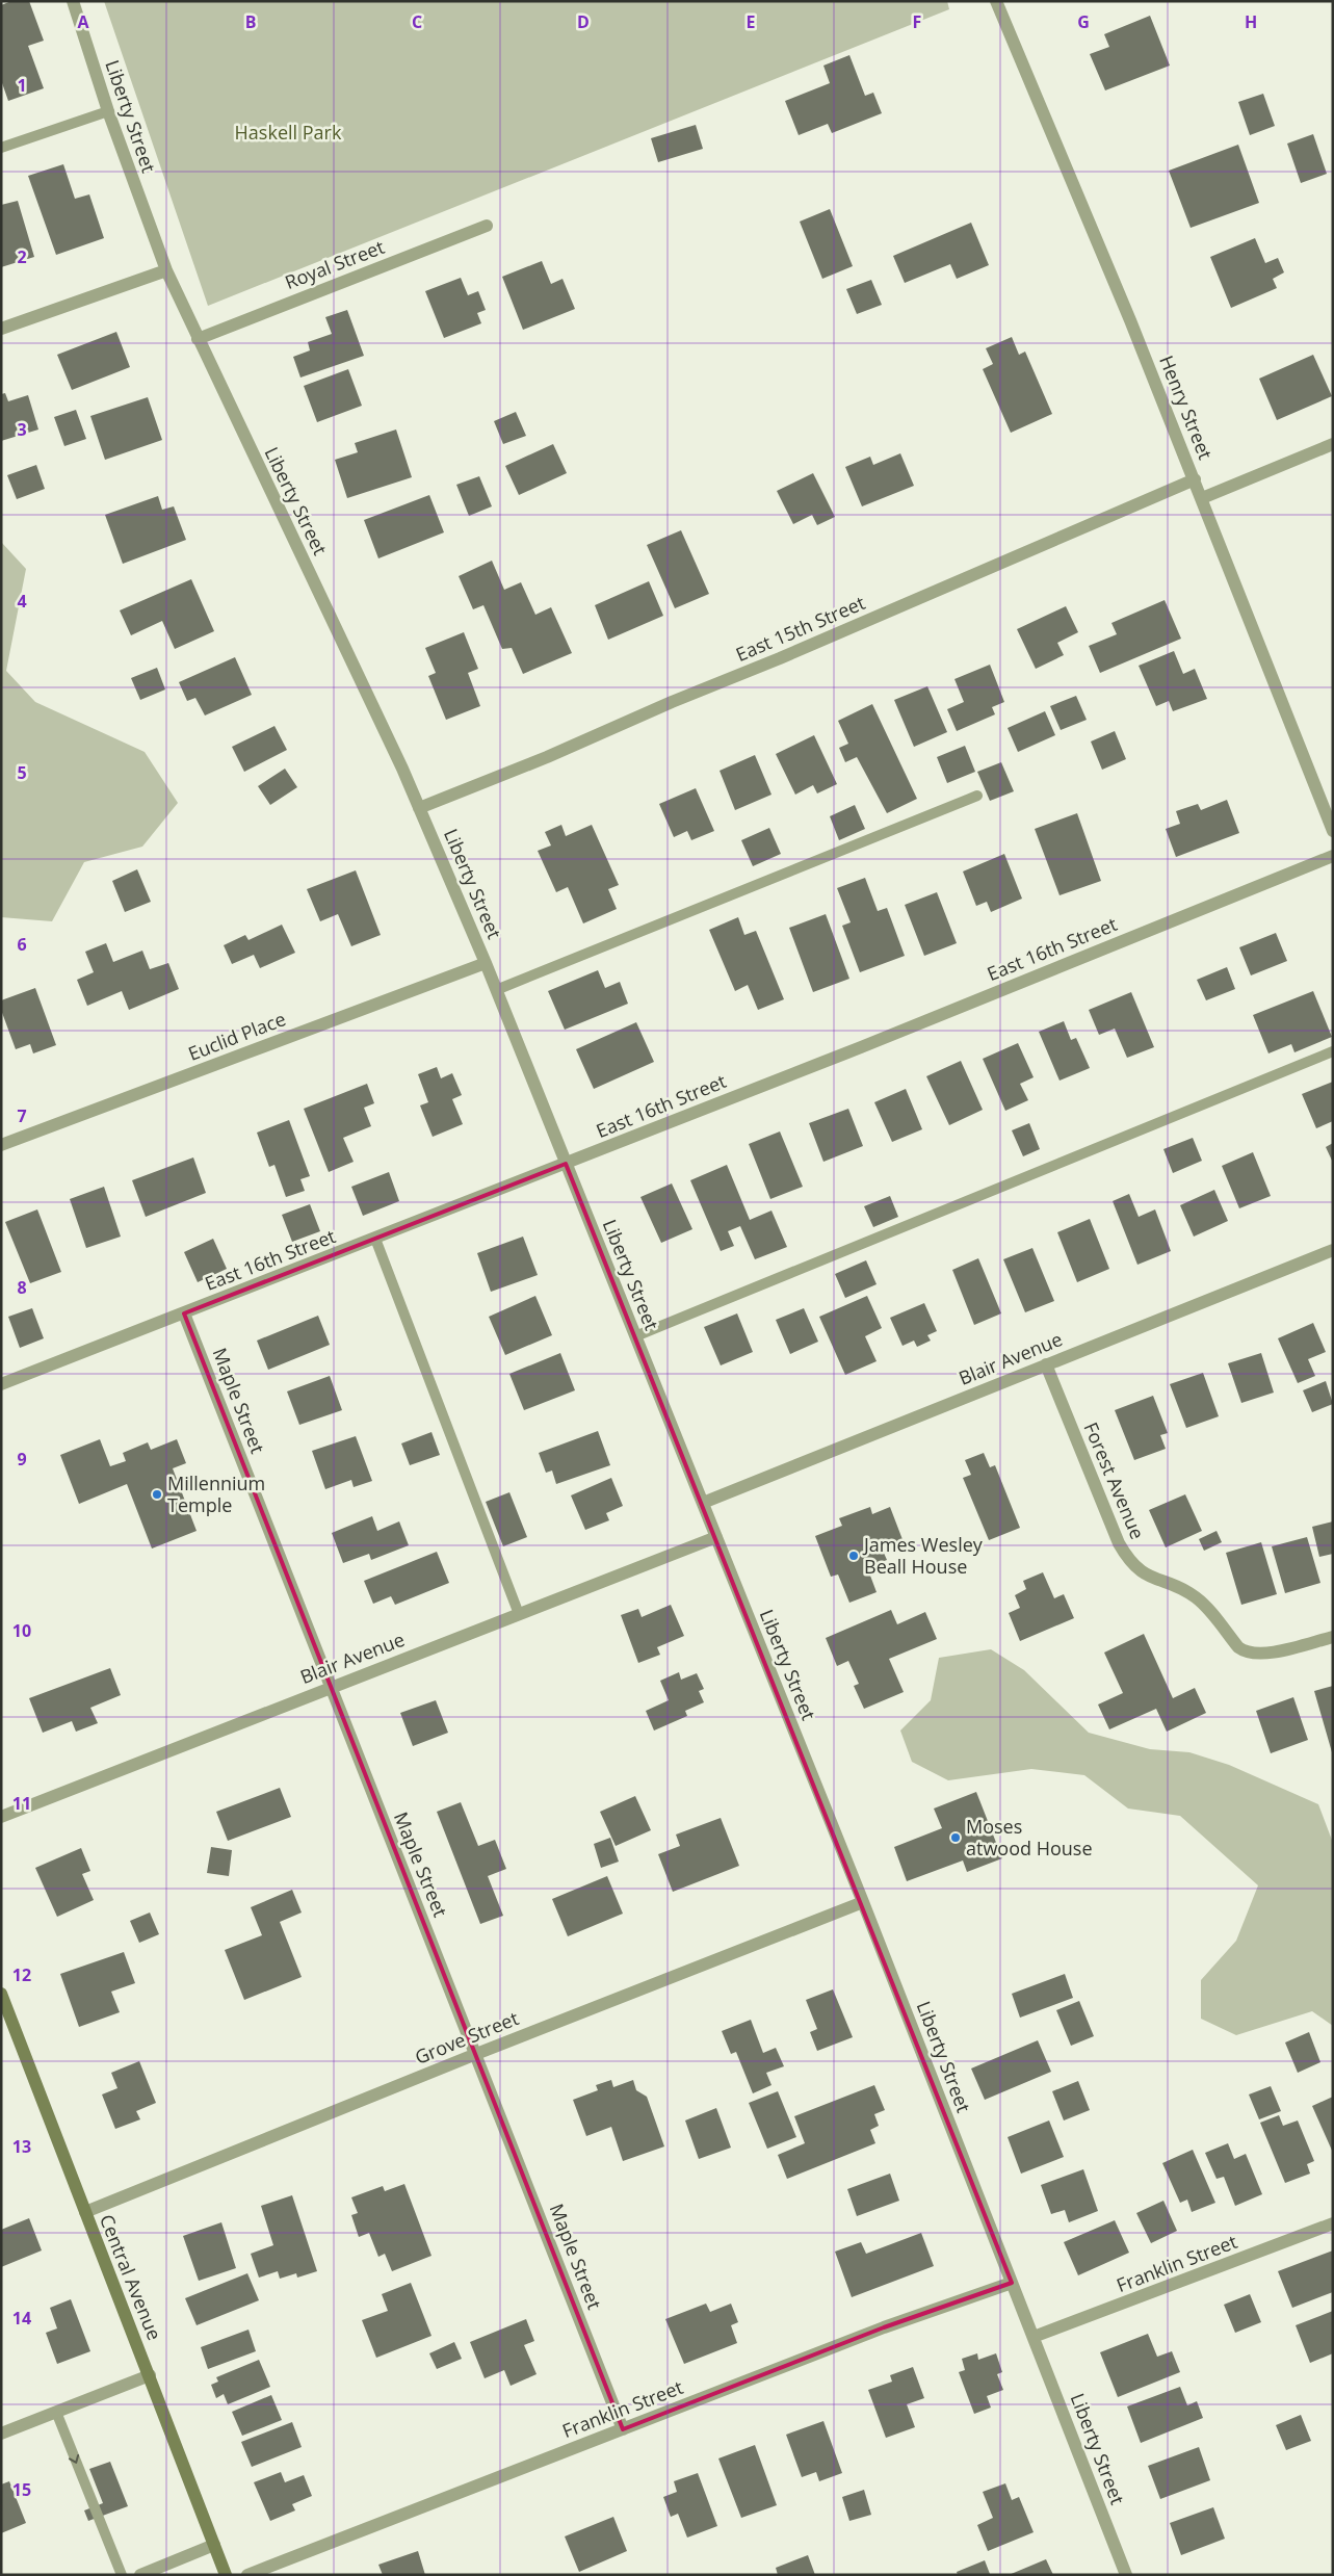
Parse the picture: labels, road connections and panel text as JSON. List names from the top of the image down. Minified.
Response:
{"streets":{"street":["Liberty Street","Royal Street","Henry Street","East 15th Street","East 16th Street","Euclid Place","Blair Avenue","Maple Street","Forest Avenue","Grove Street","Franklin Street","Central Avenue"]},"crossings":[["Liberty Street","Royal Street"],["Liberty Street","East 15th Street"],["Liberty Street","East 16th Street"],["Liberty Street","Euclid Place"],["Liberty Street","Blair Avenue"],["Liberty Street","Grove Street"],["Liberty Street","Franklin Street"],["Henry Street","East 15th Street"],["East 16th Street","Maple Street"],["Blair Avenue","Maple Street"],["Blair Avenue","Forest Avenue"],["Maple Street","Grove Street"],["Maple Street","Franklin Street"],["Grove Street","Central Avenue"]],"parks":["Haskell Park"],"places":["Millennium Temple","James Wesley Beall House","Moses atwood House"],"grid":{"columns":["A","B","C","D","E","F","G","H"],"rows":["1","2","3","4","5","6","7","8","9","10","11","12","13","14","15"]}}
